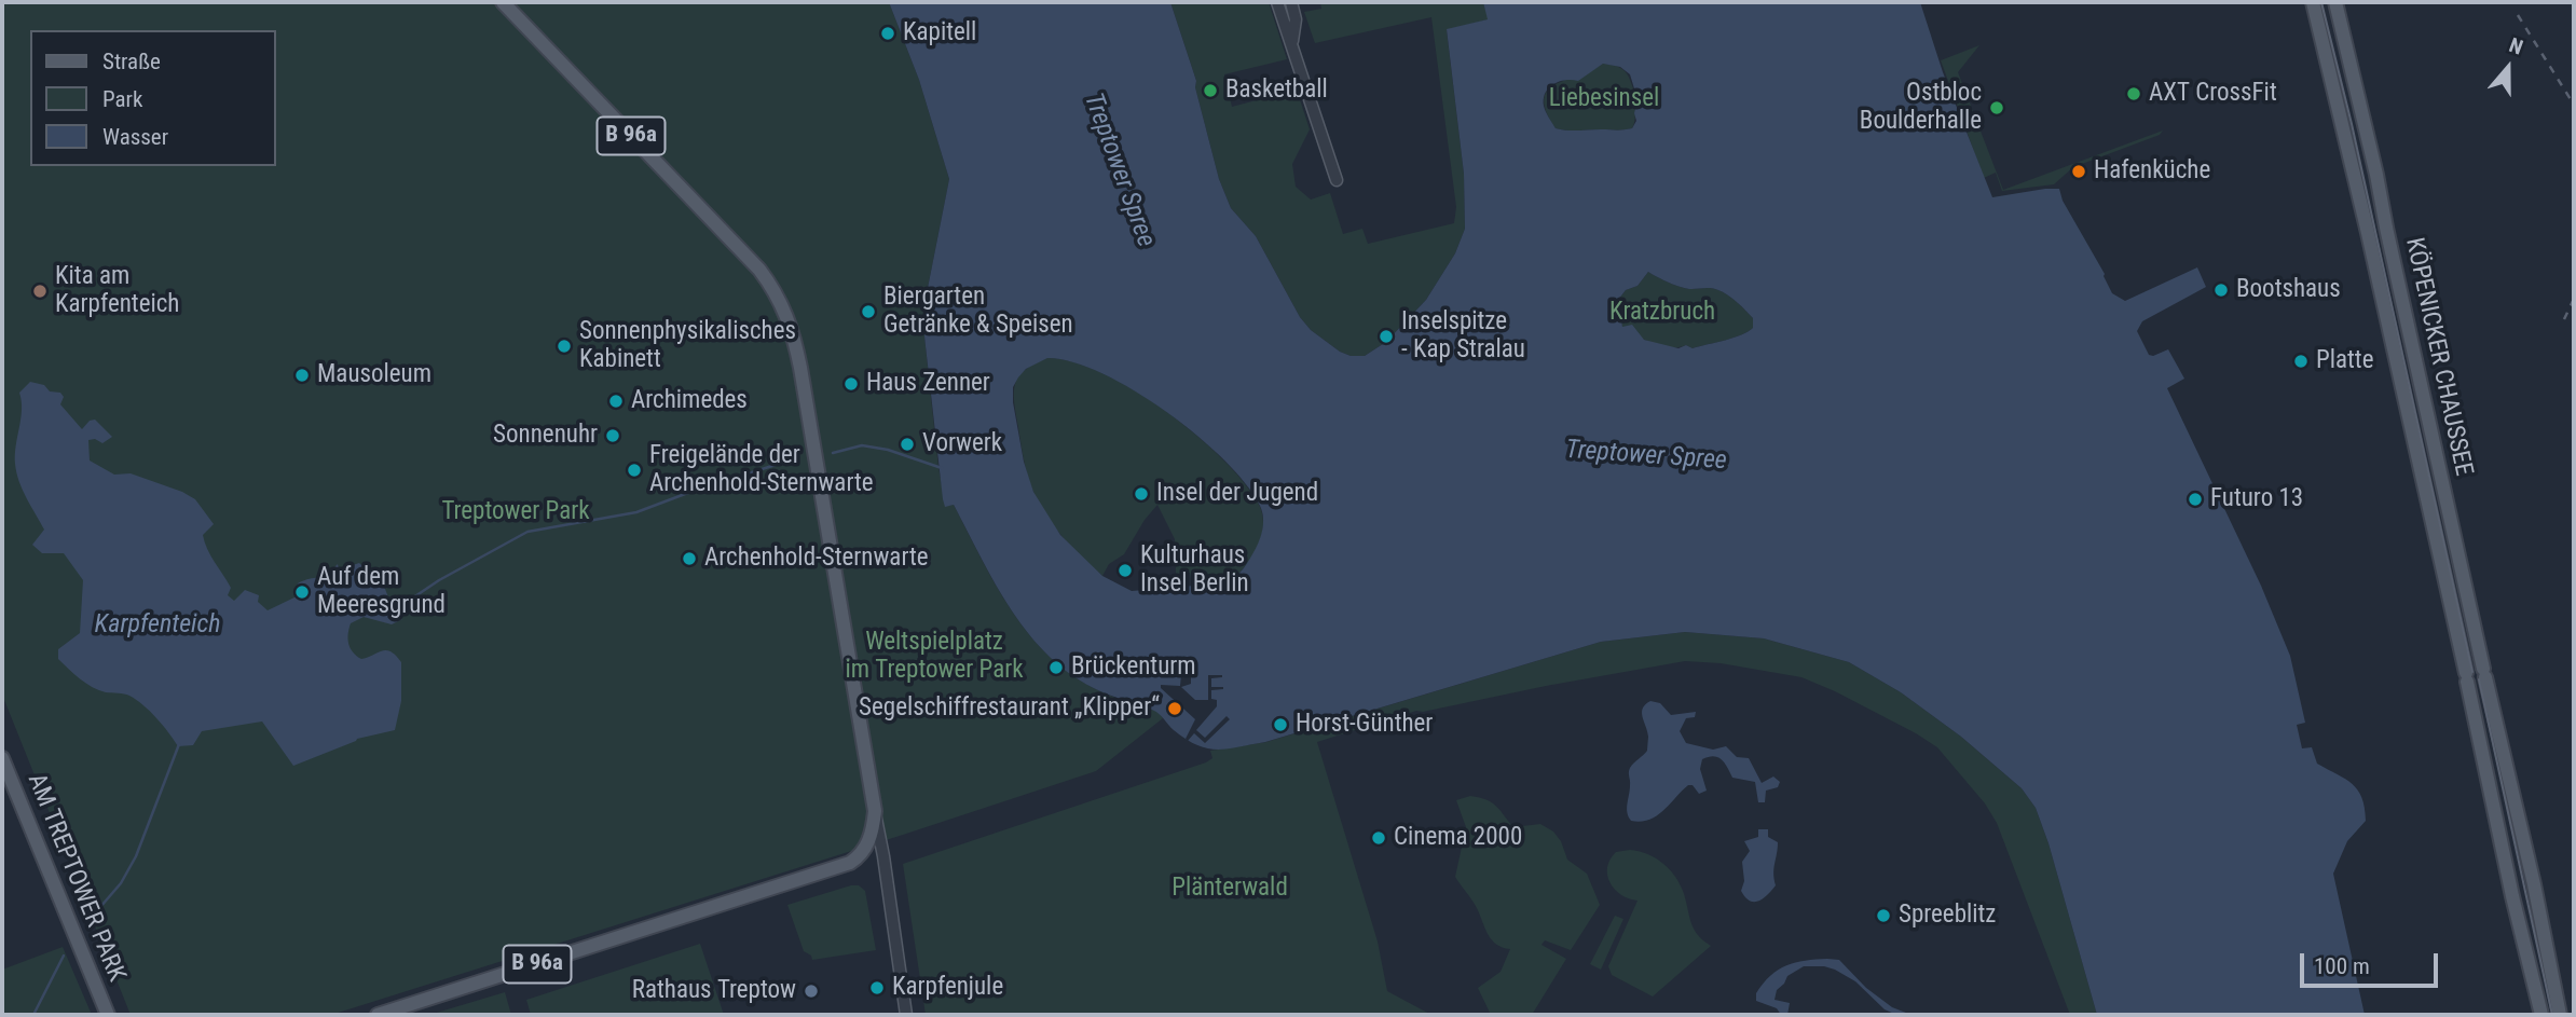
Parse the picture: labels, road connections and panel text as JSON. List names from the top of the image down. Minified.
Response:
{"streets":{"main road":["B 96a","KÖPENICKER CHAUSSEE","AM TREPTOWER PARK"]},"water":["Treptower Spree","Karpfenteich"],"parks":["Liebesinsel","Kratzbruch","Treptower Park","Weltspielplatz im Treptower Park","Plänterwald"],"places":["Kapitell","Basketball","AXT CrossFit","Ostbloc Boulderhalle","Hafenküche","Bootshaus","Kita am Karpfenteich","Biergarten Getränke & Speisen","Inselspitze - Kap Stralau","Sonnenphysikalisches Kabinett","Platte","Mausoleum","Haus Zenner","Archimedes","Sonnenuhr","Vorwerk","Freigelände der Archenhold-Sternwarte","Insel der Jugend","Futuro 13","Archenhold-Sternwarte","Kulturhaus Insel Berlin","Auf dem Meeresgrund","Brückenturm","Segelschiffrestaurant „Klipper“","Horst-Günther","Cinema 2000","Spreeblitz","Karpfenjule","Rathaus Treptow"],"legend":["Straße","Park","Wasser"],"scale_bar":"100 m","north":"top"}
